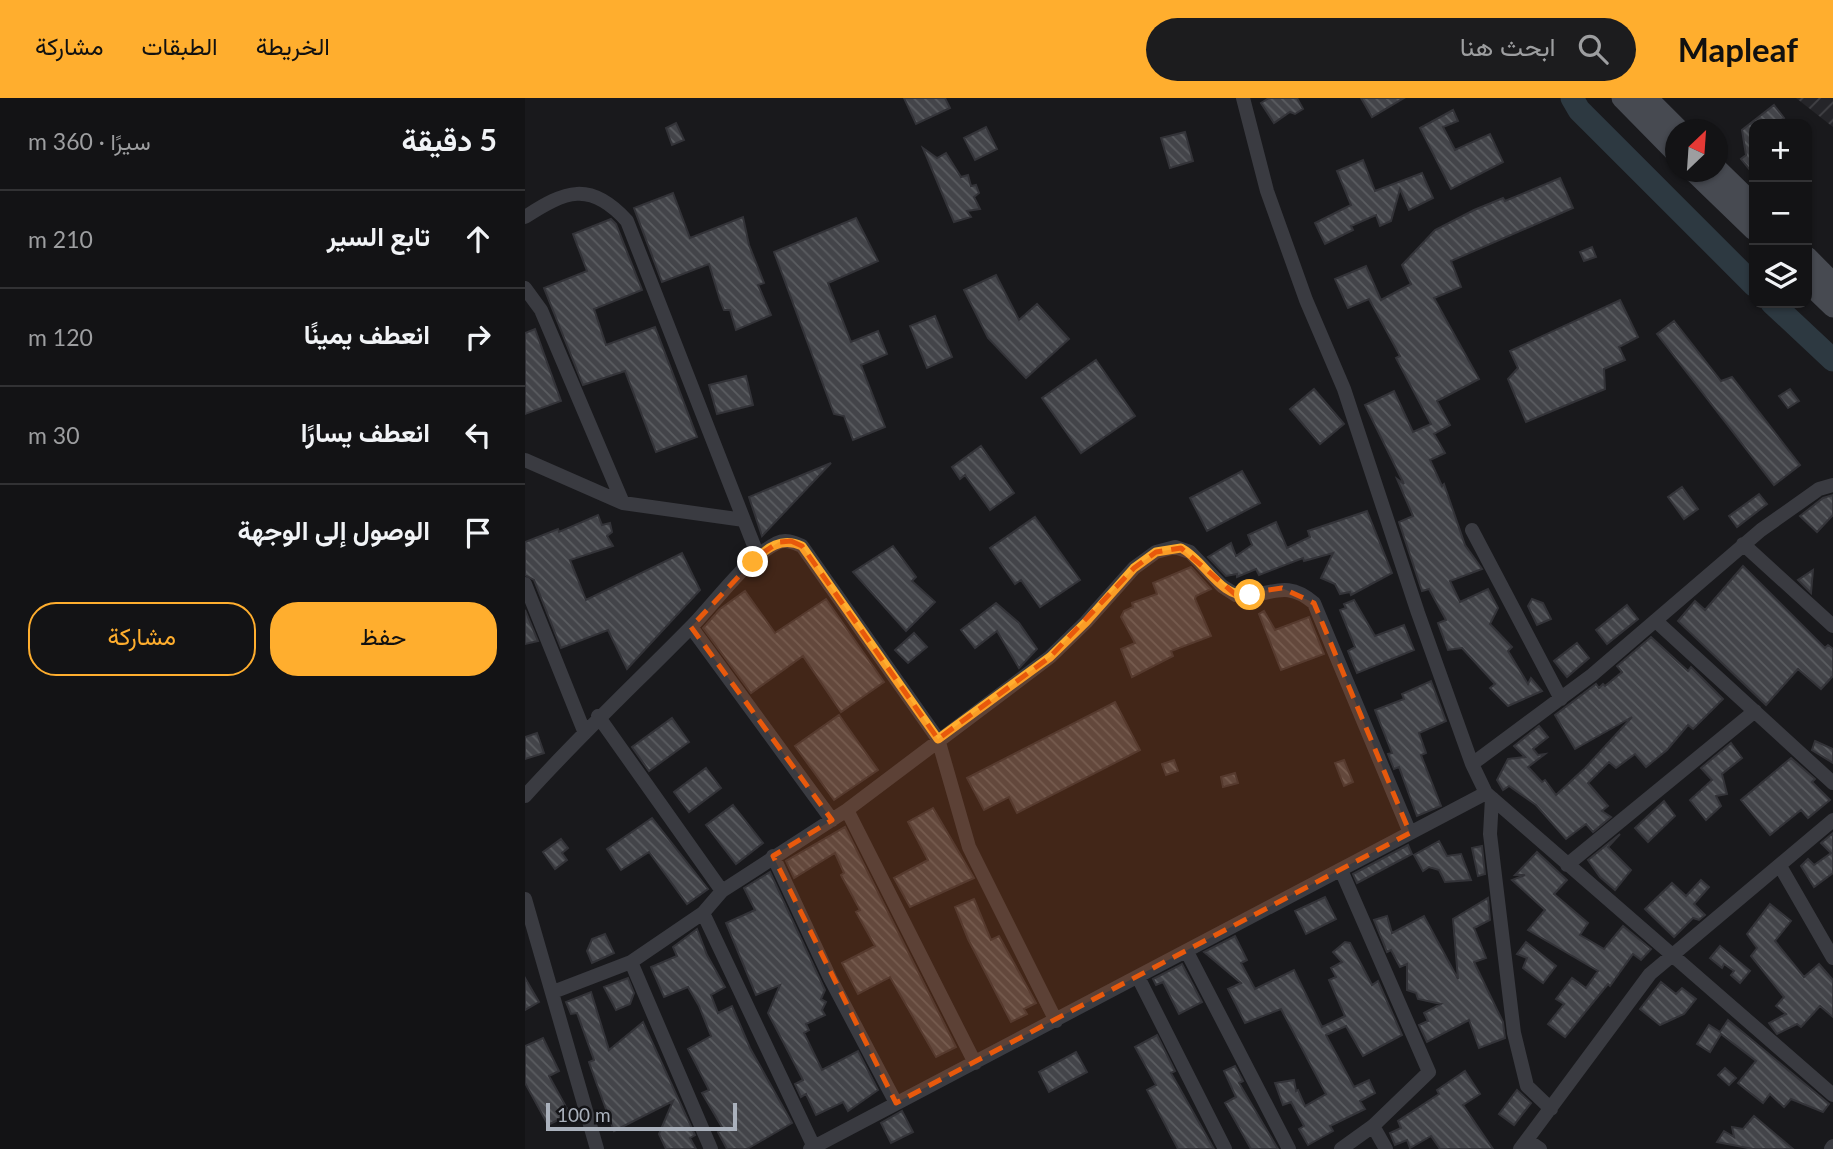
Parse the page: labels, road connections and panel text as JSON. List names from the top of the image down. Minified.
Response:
{"scale_bar":"100 m","north":"top right","page":{"header":"Mapleaf","search":"ابحث هنا","nav":["الخريطة","الطبقات","مشاركة"],"heading":["5 دقيقة","سيرًا · 360 m"],"map_buttons":["+","−"],"list":[["تابع السير","210 m"],["انعطف يمينًا","120 m"],["انعطف يسارًا","30 m"],"الوصول إلى الوجهة"],"buttons":["حفظ","مشاركة"],"scale":"100 m"}}
